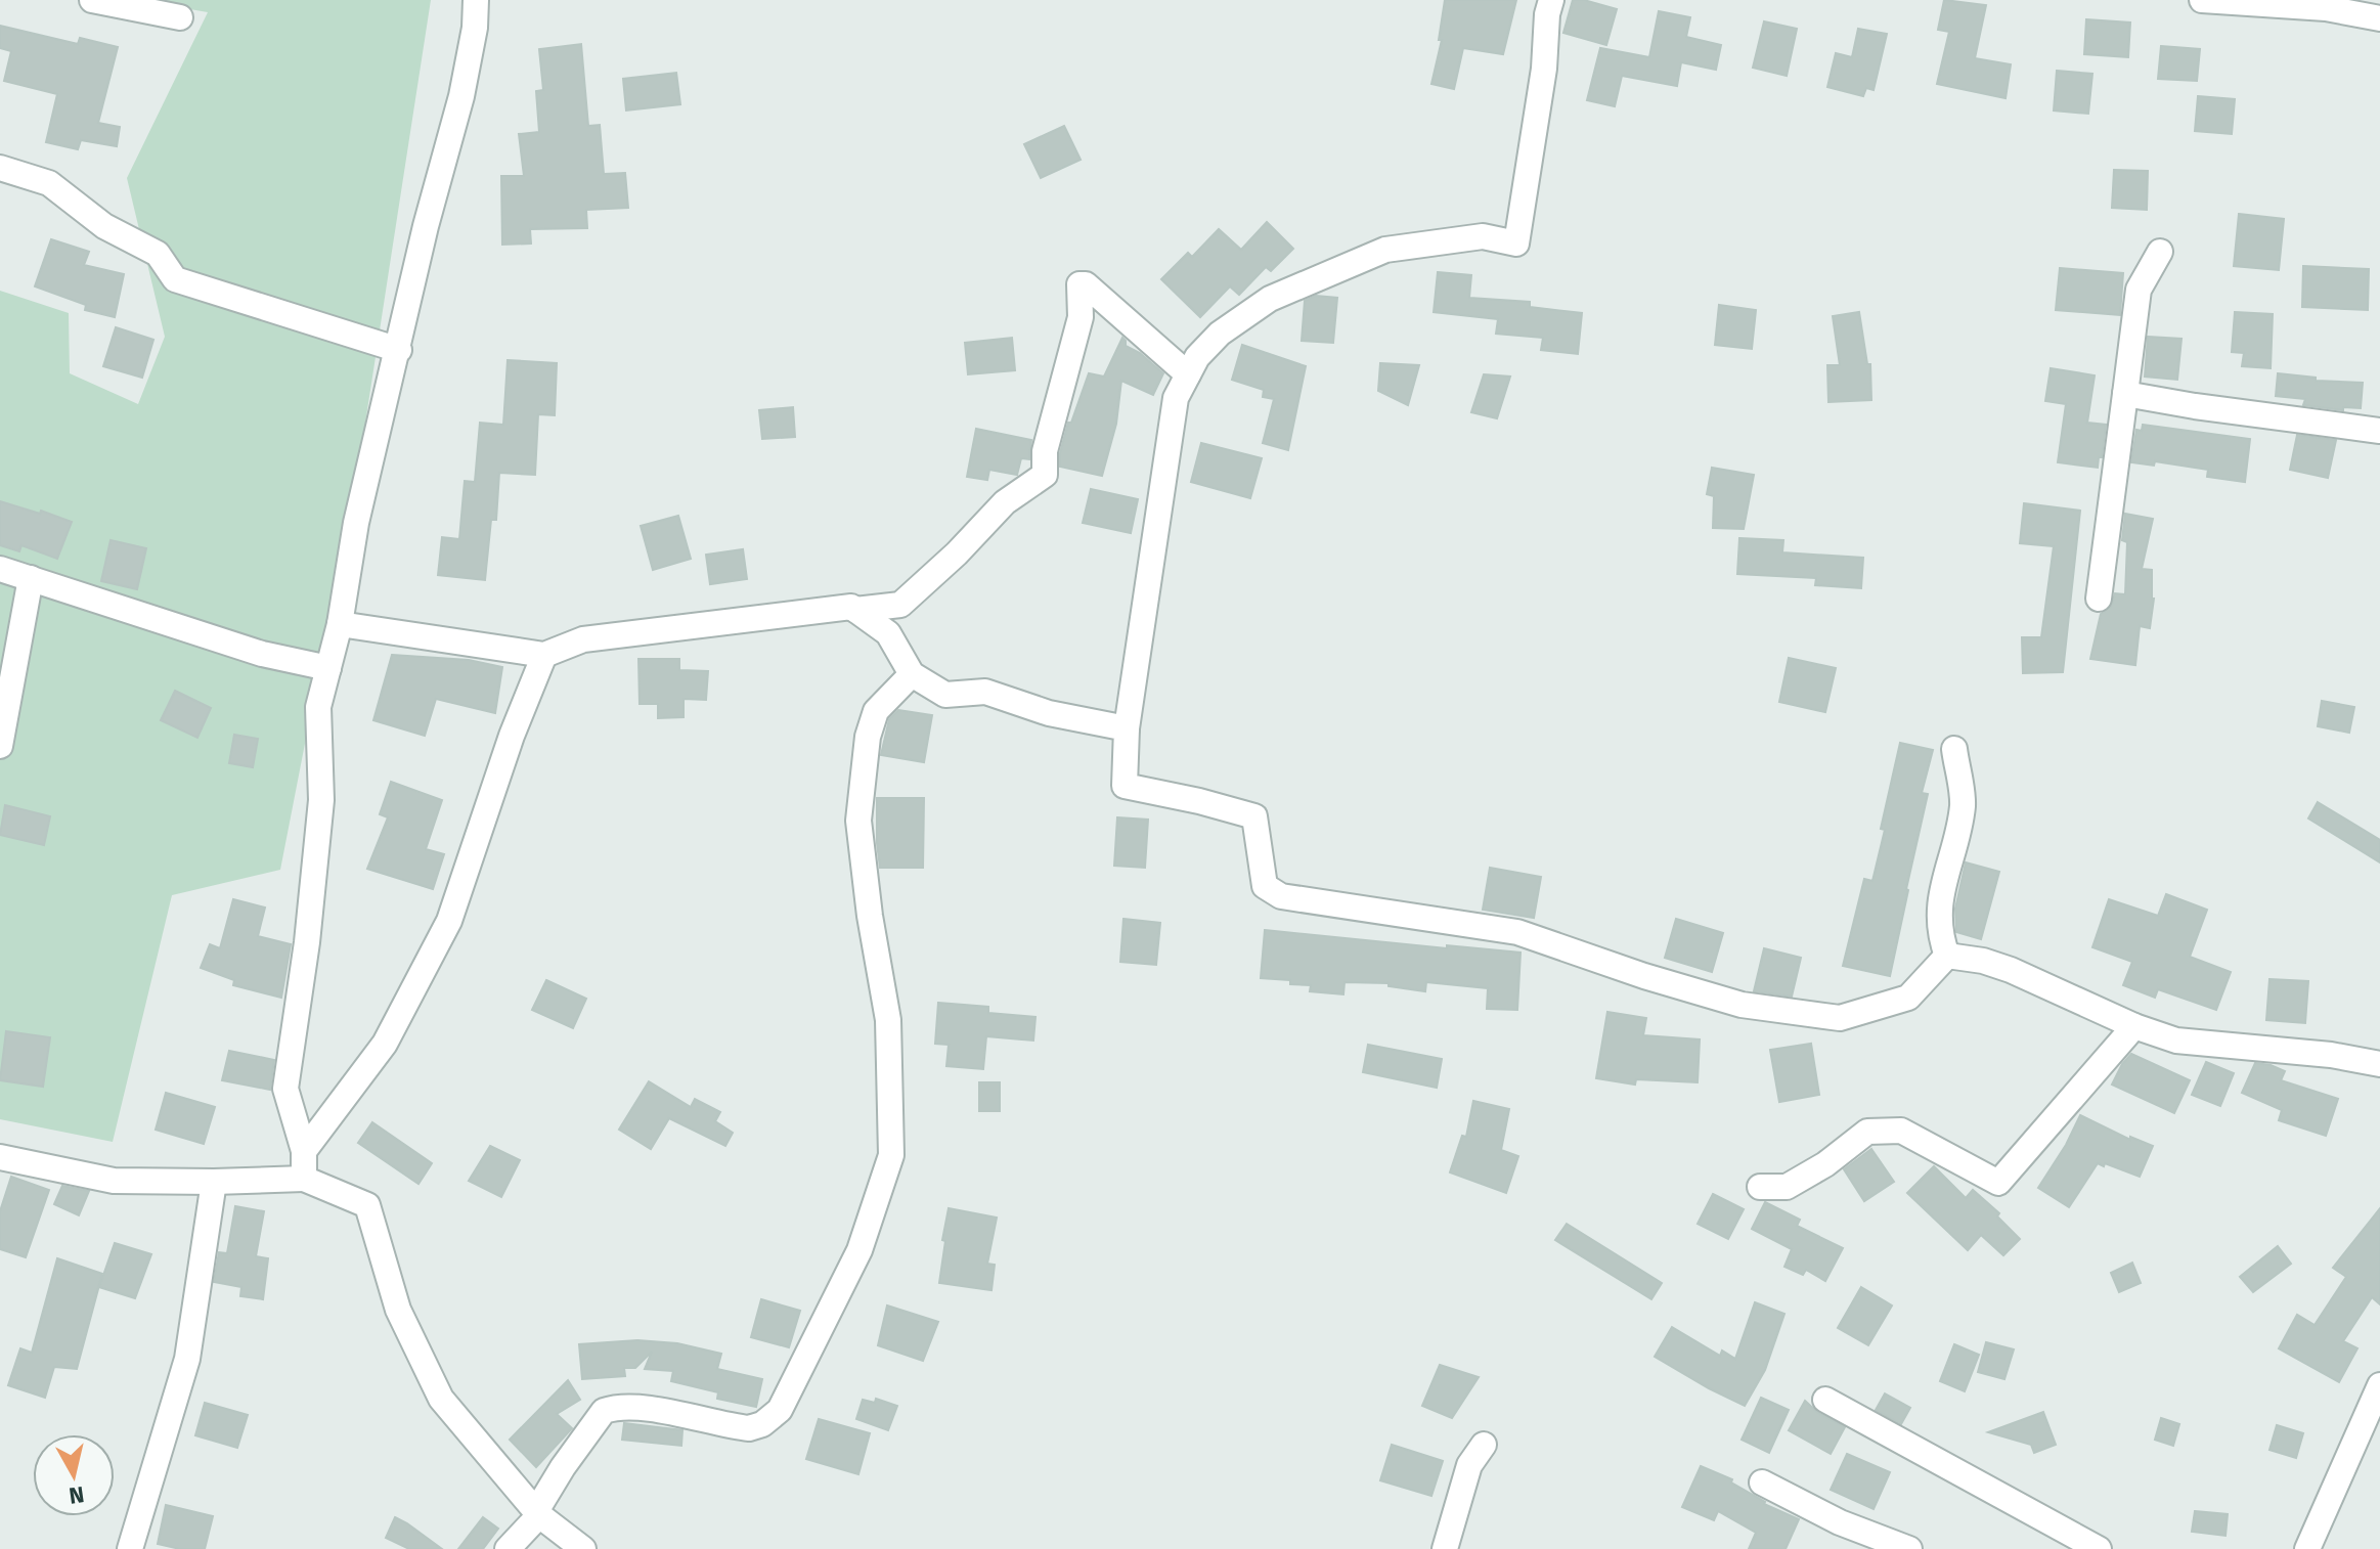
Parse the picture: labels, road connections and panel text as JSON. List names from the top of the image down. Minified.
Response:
{"north":"bottom"}
